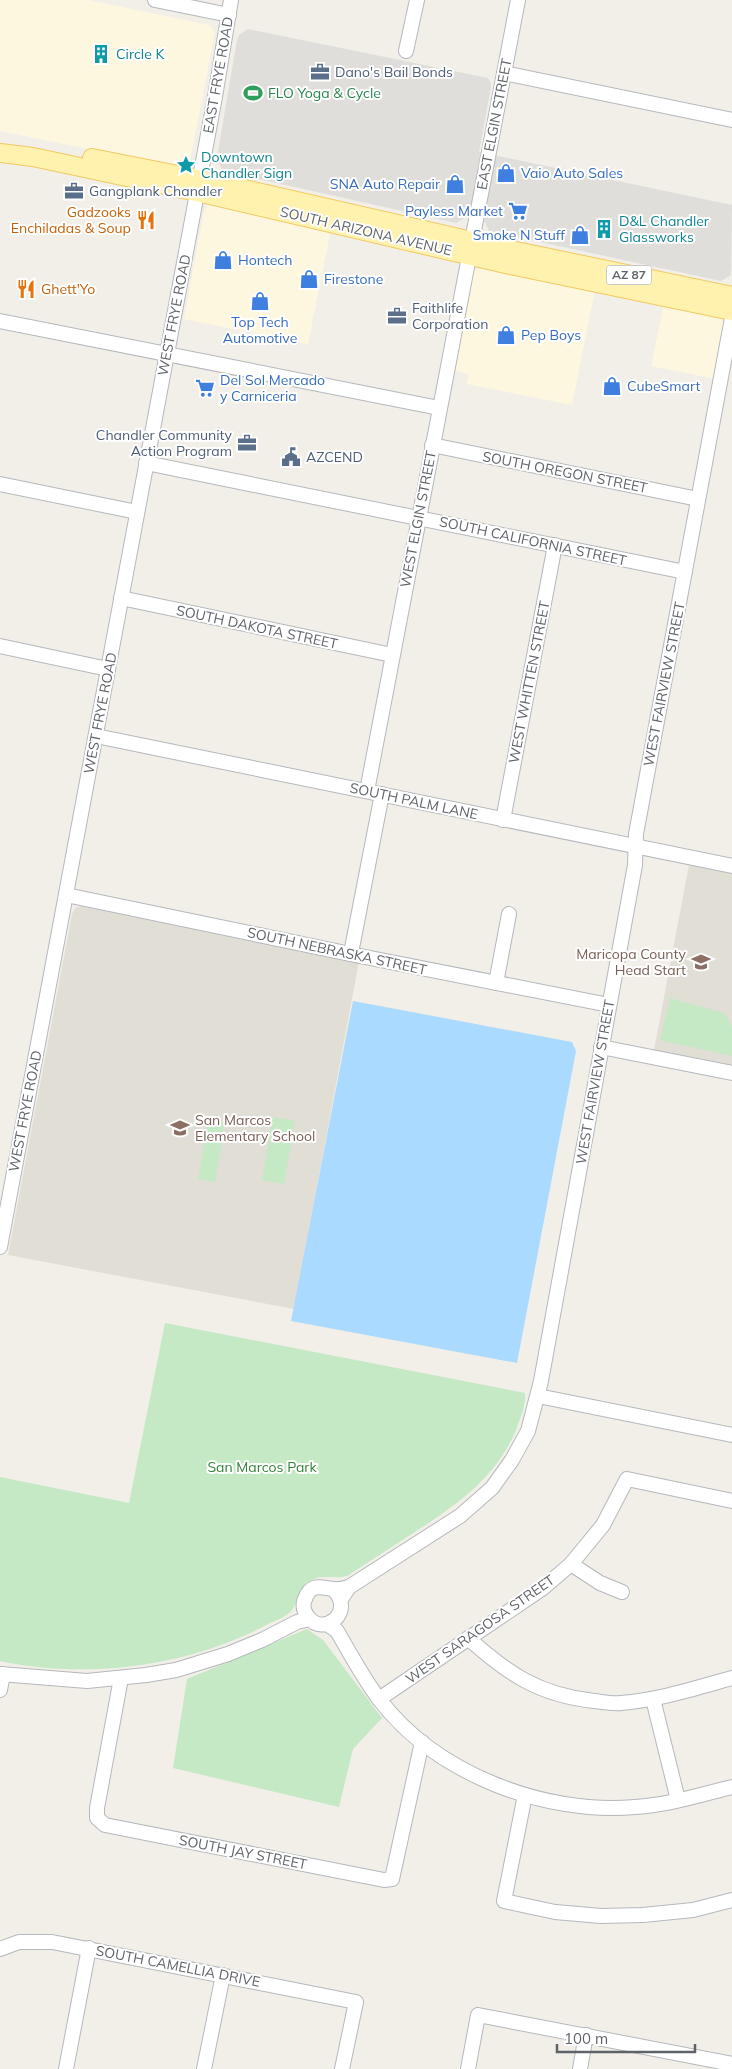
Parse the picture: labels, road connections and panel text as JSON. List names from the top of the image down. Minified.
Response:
{"streets":{"main road":["SOUTH ARIZONA AVENUE","AZ 87"],"street":["EAST FRYE ROAD","EAST ELGIN STREET","WEST FRYE ROAD","SOUTH OREGON STREET","WEST ELGIN STREET","SOUTH CALIFORNIA STREET","SOUTH DAKOTA STREET","WEST WHITTEN STREET","WEST FAIRVIEW STREET","SOUTH PALM LANE","SOUTH NEBRASKA STREET","WEST SARAGOSA STREET","SOUTH JAY STREET","SOUTH CAMELLIA DRIVE"]},"crossings":[["EAST FRYE ROAD","SOUTH ARIZONA AVENUE"],["EAST FRYE ROAD","WEST FRYE ROAD"],["EAST ELGIN STREET","SOUTH ARIZONA AVENUE"],["EAST ELGIN STREET","WEST ELGIN STREET"],["SOUTH ARIZONA AVENUE","WEST FRYE ROAD"],["SOUTH ARIZONA AVENUE","WEST ELGIN STREET"],["WEST FRYE ROAD","SOUTH CALIFORNIA STREET"],["WEST FRYE ROAD","SOUTH DAKOTA STREET"],["WEST FRYE ROAD","SOUTH PALM LANE"],["WEST FRYE ROAD","SOUTH NEBRASKA STREET"],["SOUTH OREGON STREET","WEST ELGIN STREET"],["SOUTH OREGON STREET","WEST FAIRVIEW STREET"],["WEST ELGIN STREET","SOUTH CALIFORNIA STREET"],["WEST ELGIN STREET","SOUTH DAKOTA STREET"],["WEST ELGIN STREET","SOUTH PALM LANE"],["SOUTH CALIFORNIA STREET","WEST WHITTEN STREET"],["SOUTH CALIFORNIA STREET","WEST FAIRVIEW STREET"],["WEST WHITTEN STREET","SOUTH PALM LANE"],["WEST FAIRVIEW STREET","SOUTH PALM LANE"],["WEST FAIRVIEW STREET","SOUTH NEBRASKA STREET"]],"parks":["San Marcos Park"],"places":{"building":["Circle K","D&L Chandler Glassworks"],"office":["Dano's Bail Bonds","Gangplank Chandler","Faithlife Corporation","Chandler Community Action Program"],"sports":["FLO Yoga & Cycle"],"place":["Downtown Chandler Sign"],"shop":["Vaio Auto Sales","SNA Auto Repair","Smoke N Stuff","Hontech","Firestone","Top Tech Automotive","Pep Boys","CubeSmart"],"supermarket":["Payless Market","Del Sol Mercado y Carniceria"],"restaurant":["Gadzooks Enchiladas & Soup","Ghett'Yo"],"public building":["AZCEND"],"school or university":["Maricopa County Head Start","San Marcos Elementary School"]},"scale_bar":"100 m"}
